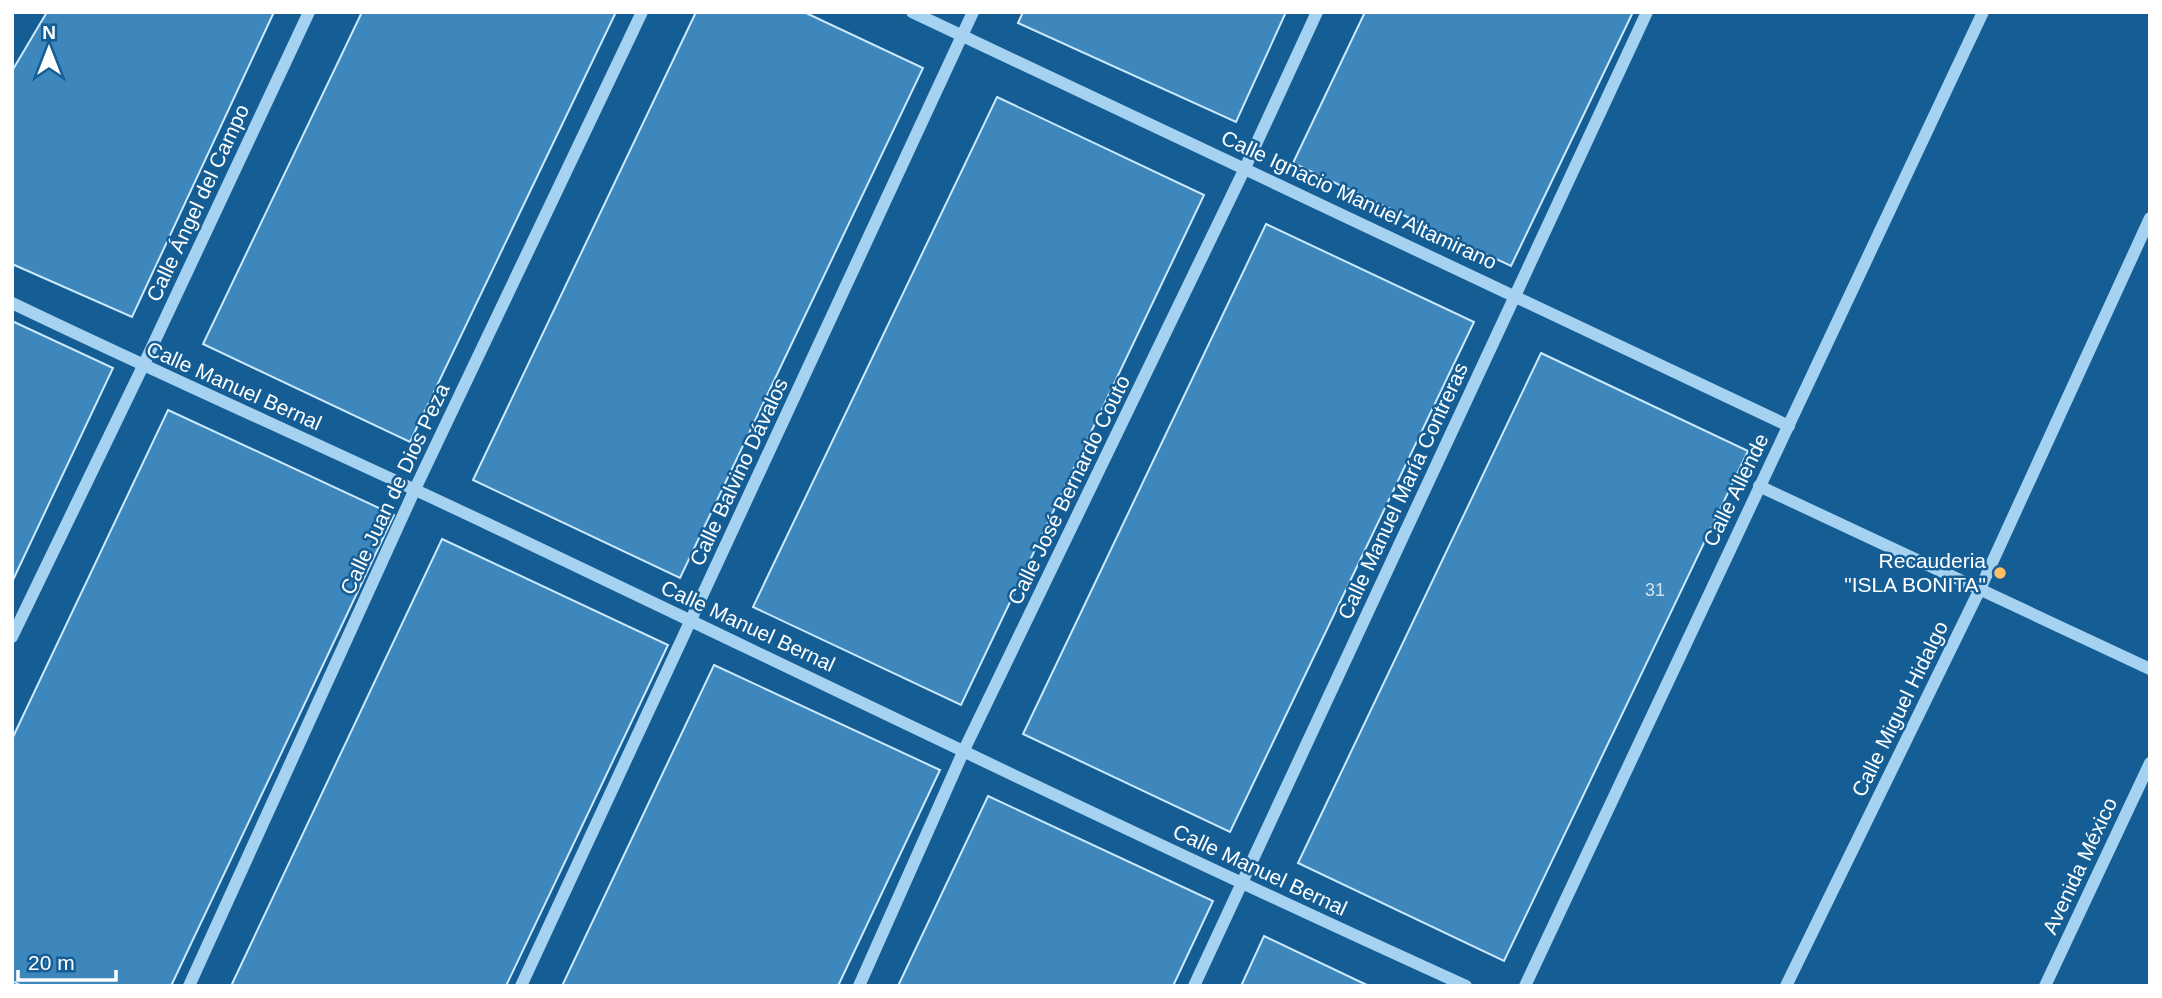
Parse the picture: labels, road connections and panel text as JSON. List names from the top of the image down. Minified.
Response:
{"streets":{"street":["Calle Ignacio Manuel Altamirano","Calle Ángel del Campo","Calle Manuel Bernal","Calle Balvino Dávalos","Calle Juan de Dios Peza","Calle José Bernardo Couto","Calle Allende","Calle Manuel María Contreras","Calle Miguel Hidalgo","Avenida México"]},"crossings":[["Calle Ignacio Manuel Altamirano","Calle Balvino Dávalos"],["Calle Ignacio Manuel Altamirano","Calle José Bernardo Couto"],["Calle Ignacio Manuel Altamirano","Calle Allende"],["Calle Ignacio Manuel Altamirano","Calle Manuel María Contreras"],["Calle Ángel del Campo","Calle Manuel Bernal"],["Calle Manuel Bernal","Calle Balvino Dávalos"],["Calle Manuel Bernal","Calle Juan de Dios Peza"],["Calle Manuel Bernal","Calle José Bernardo Couto"],["Calle Manuel Bernal","Calle Manuel María Contreras"]],"places":["Recauderia \"ISLA BONITA\""],"house_numbers":["31"],"scale_bar":"20 m","north":"top"}
